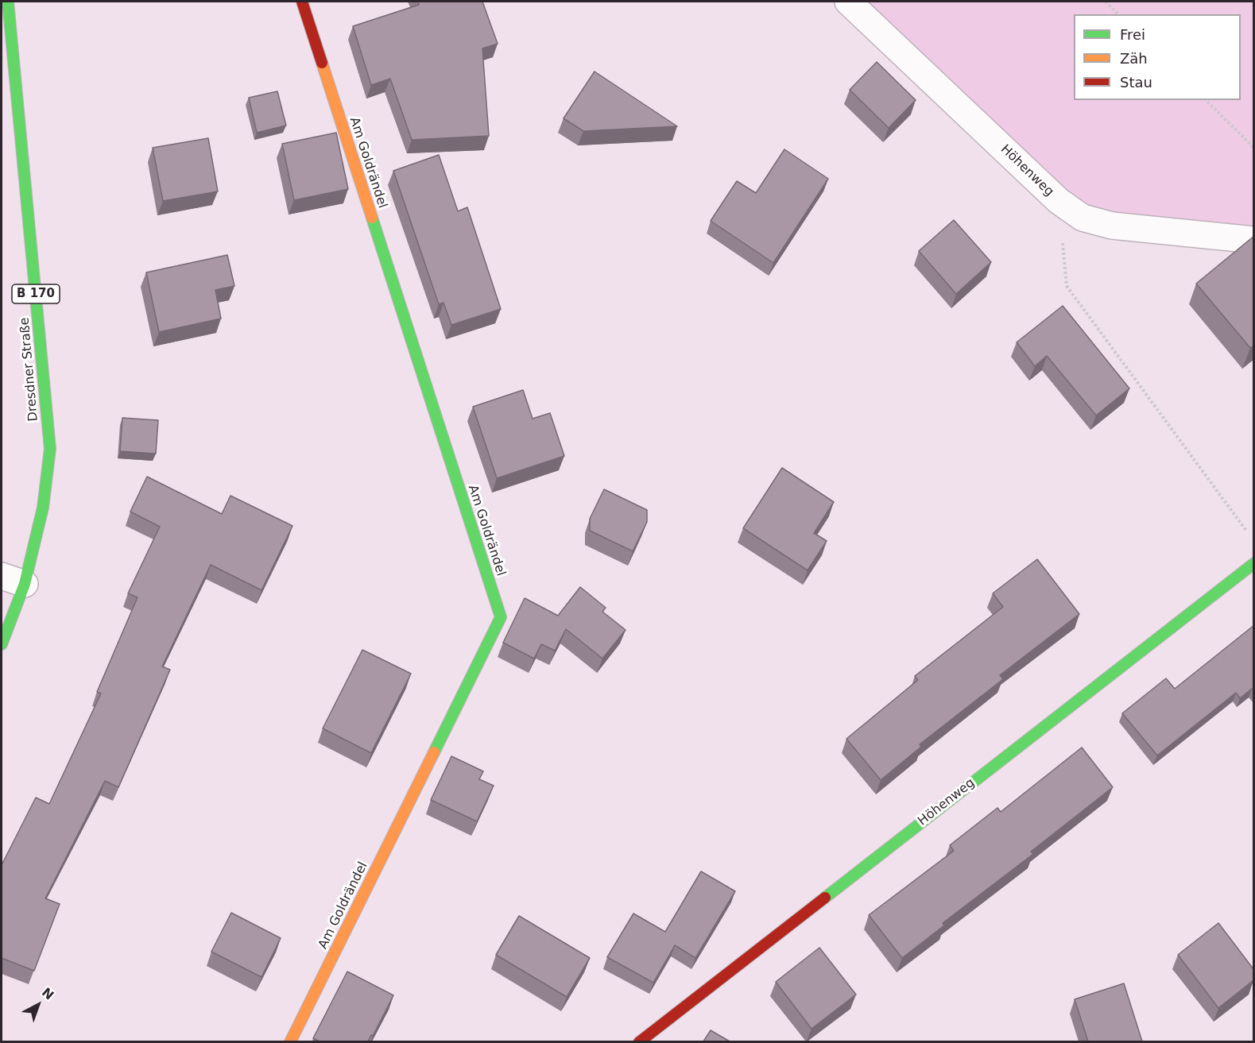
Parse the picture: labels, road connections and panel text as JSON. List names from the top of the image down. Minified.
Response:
{"streets":{"street":["Am Goldrändel","Höhenweg","B 170","Dresdner Straße"]},"legend":["Frei","Zäh","Stau"],"north":"top right"}
